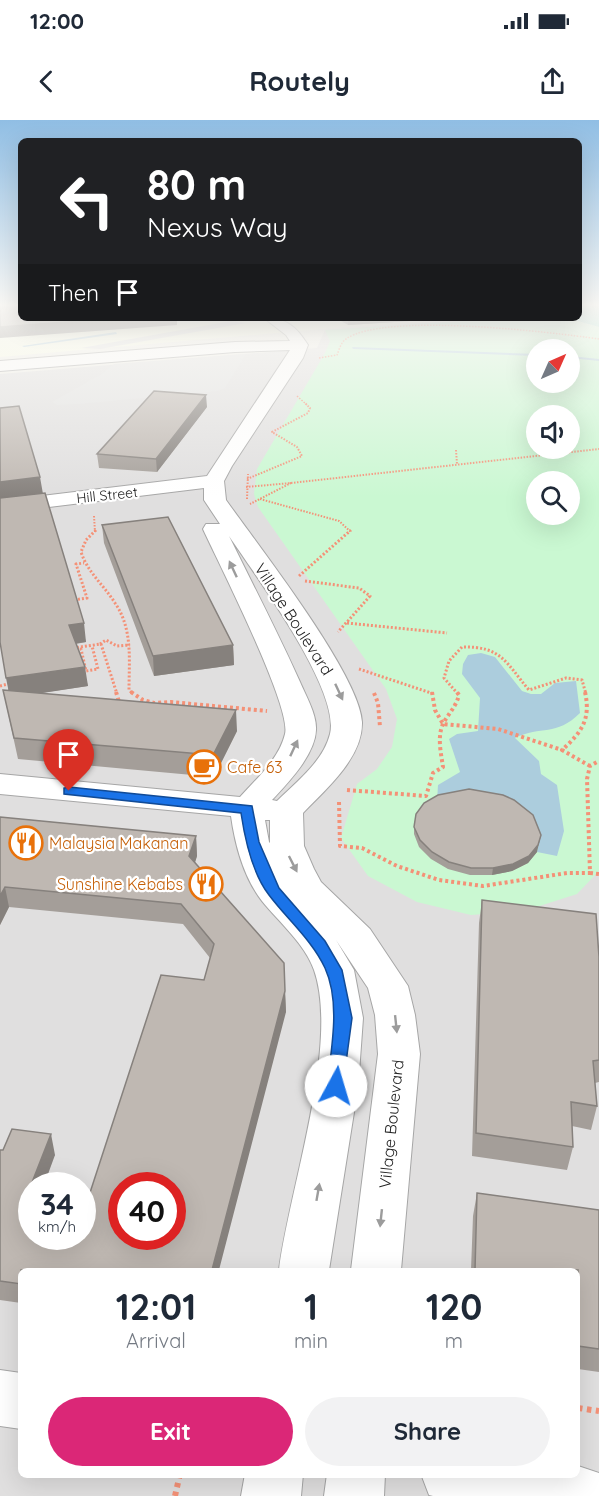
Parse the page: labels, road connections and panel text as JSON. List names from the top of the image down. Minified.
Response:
{"streets":{"street":["Hill Street","Village Boulevard"]},"crossings":[["Hill Street","Village Boulevard"]],"places":{"cafe":["Cafe 63"],"restaurant":["Malaysia Makanan","Sunshine Kebabs"]},"north":"top right","page":{"status":"12:00","header":"Routely","turn":["80 m","Nexus Way"],"then":"Then","speed":"34 km/h","limit":"40","eta":["12:01","Arrival","1","min","120","m"],"buttons":["Exit","Share"]}}
